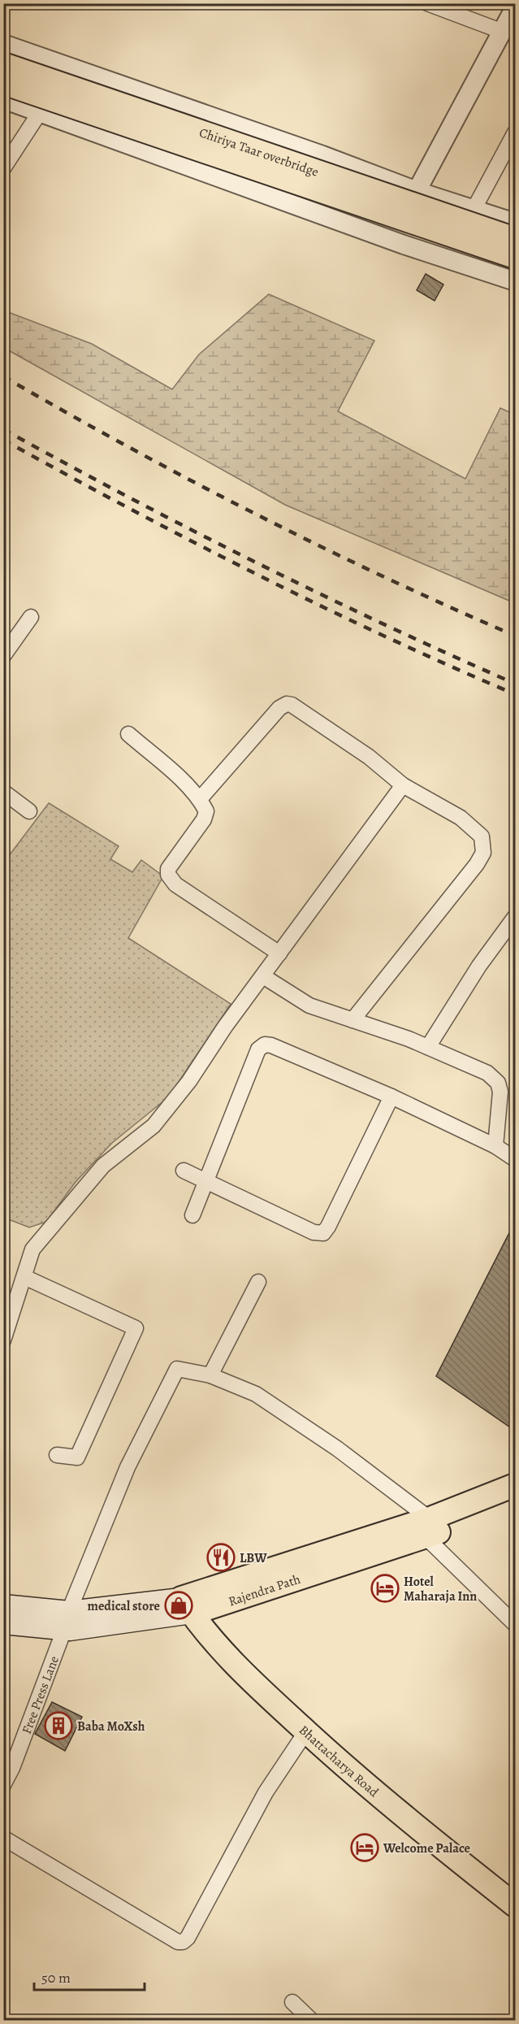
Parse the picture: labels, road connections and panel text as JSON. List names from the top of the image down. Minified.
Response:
{"streets":{"highway":["Chiriya Taar overbridge","Rajendra Path","Bhattacharya Road"],"street":["Free Press Lane"]},"crossings":[["Rajendra Path","Free Press Lane"],["Rajendra Path","Bhattacharya Road"]],"places":{"restaurant":["LBW"],"hotel":["Hotel Maharaja Inn","Welcome Palace"],"shop":["medical store"],"building":["Baba MoXsh"]},"scale_bar":"50 m"}
